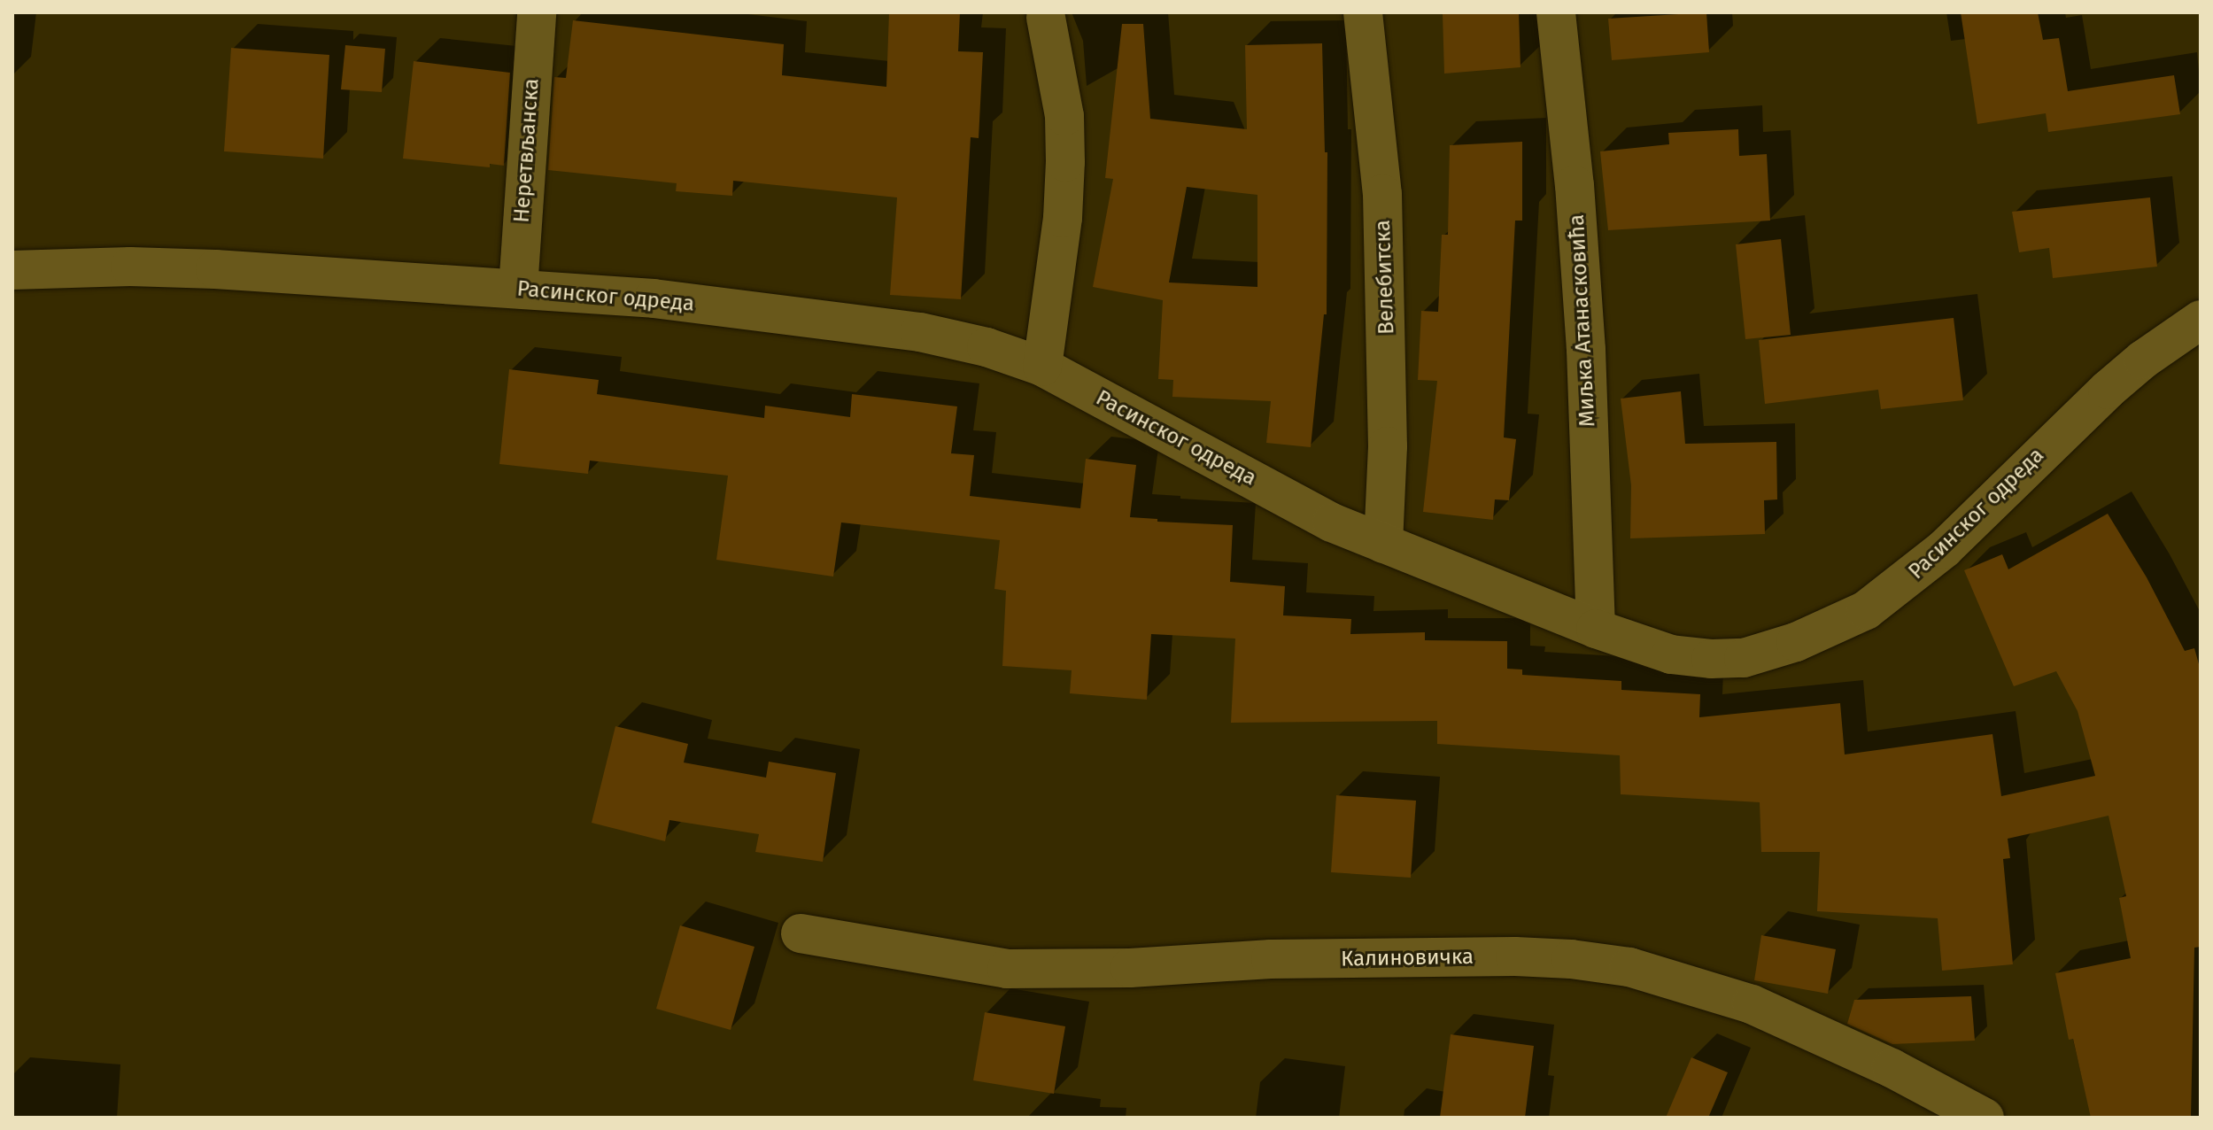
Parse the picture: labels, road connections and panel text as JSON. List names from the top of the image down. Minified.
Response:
{"streets":{"street":["Неретвљанска","Велебитска","Расинског одреда","Миљка Атанасковића","Калиновичка"]},"crossings":[["Неретвљанска","Расинског одреда"],["Велебитска","Расинског одреда"],["Расинског одреда","Миљка Атанасковића"]]}
